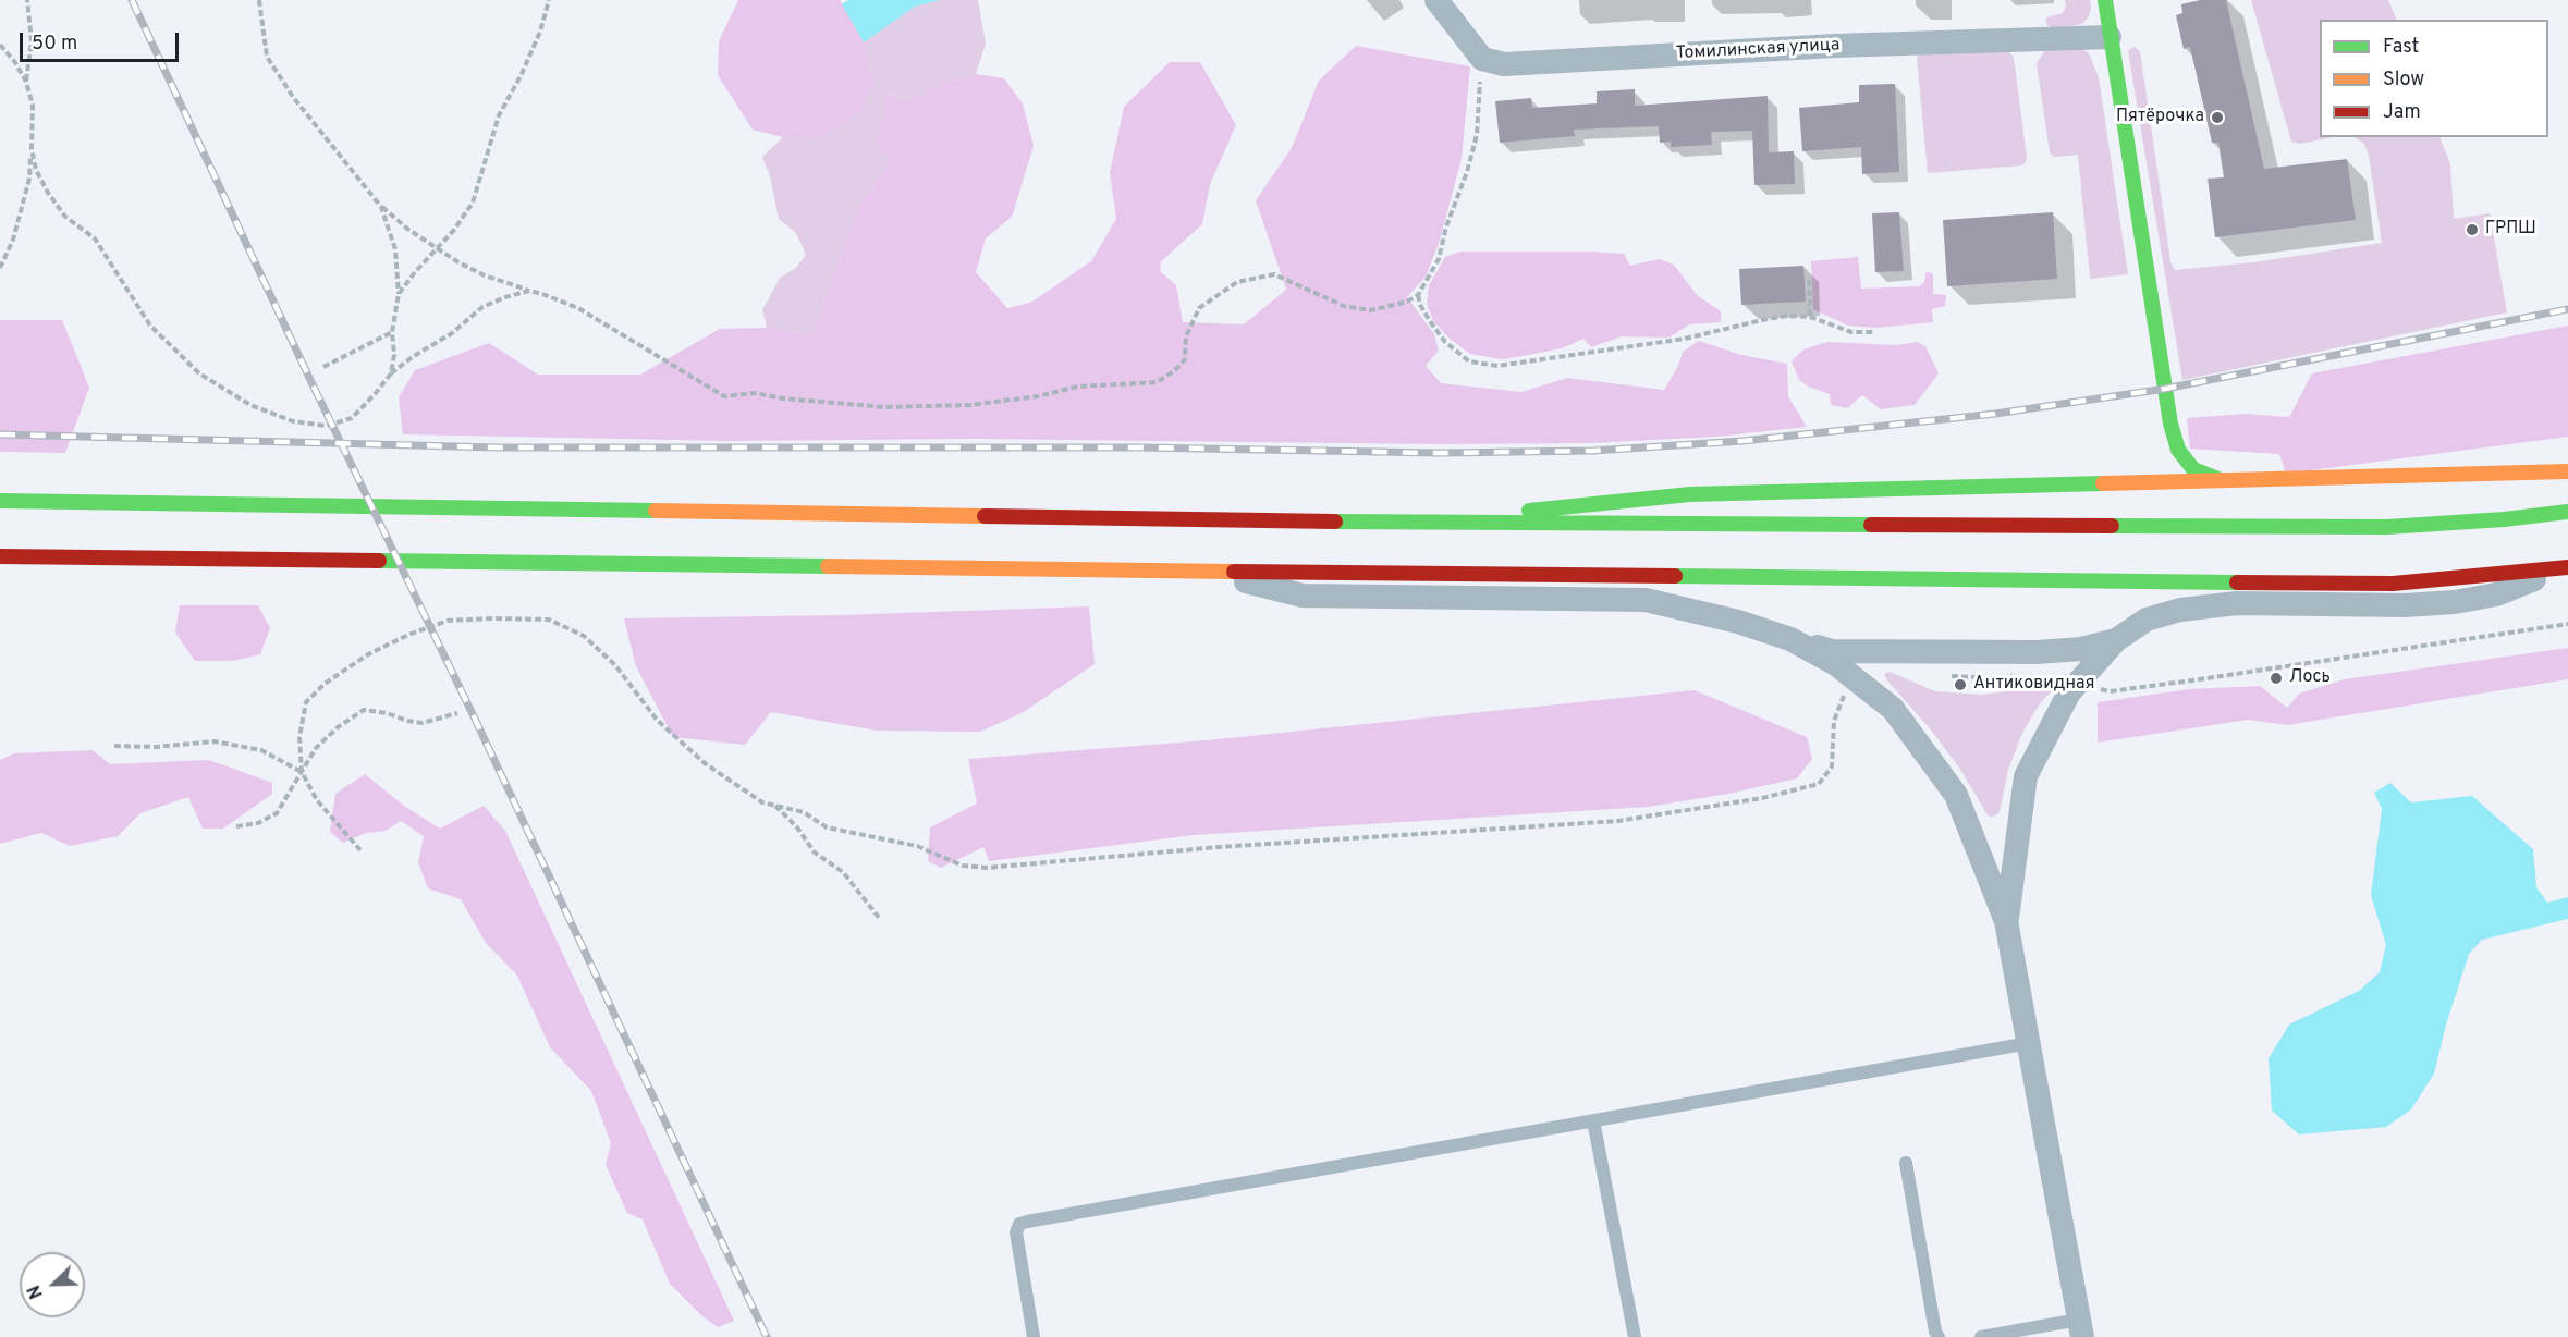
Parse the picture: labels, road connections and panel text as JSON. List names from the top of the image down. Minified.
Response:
{"streets":{"street":["Томилинская улица"]},"places":["Пятёрочка","ГРПШ","Лось","Антиковидная"],"legend":["Fast","Slow","Jam"],"scale_bar":"50 m","north":"bottom left"}
